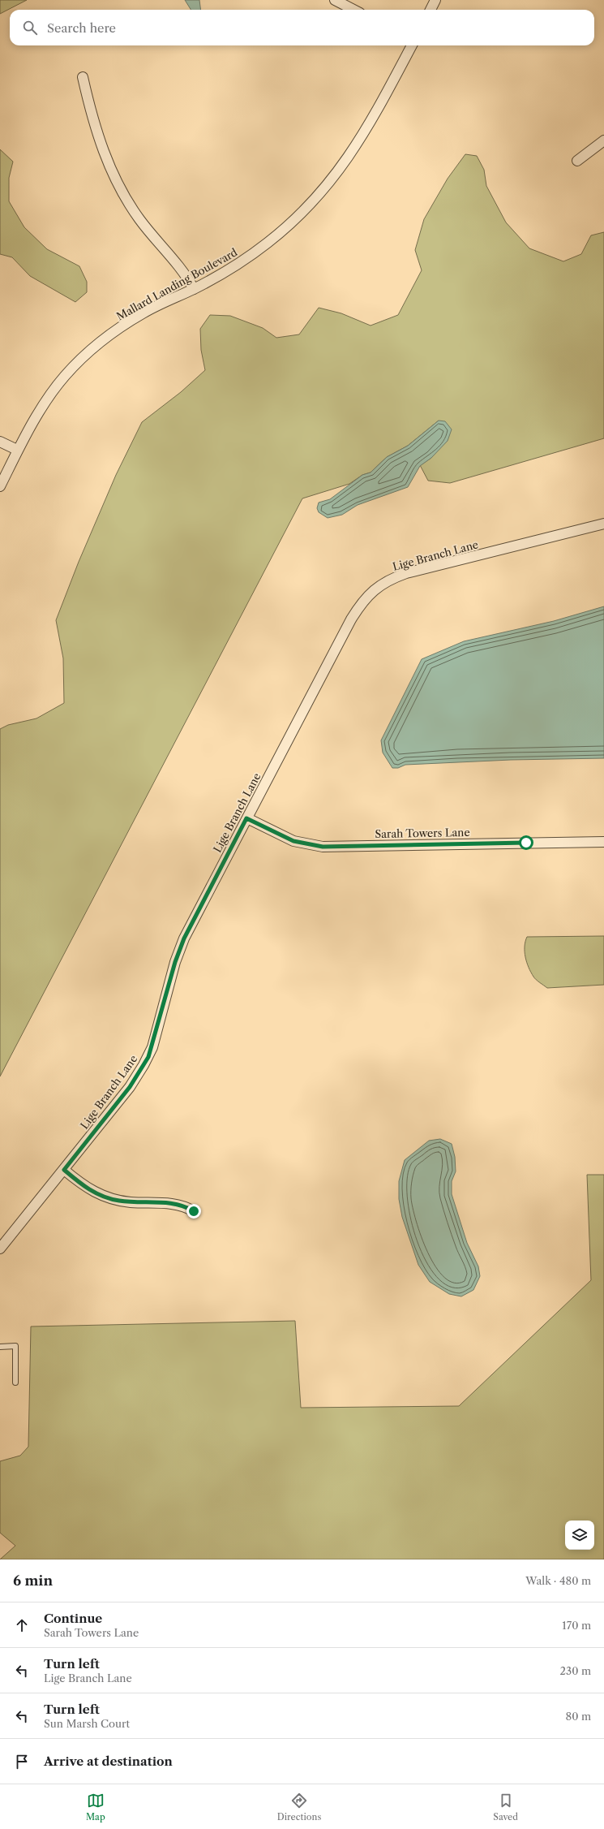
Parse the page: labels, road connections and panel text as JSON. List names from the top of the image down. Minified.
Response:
{"streets":{"street":["Mallard Landing Boulevard","Lige Branch Lane","Sarah Towers Lane"]},"crossings":[["Lige Branch Lane","Sarah Towers Lane"]],"page":{"search":"Search here","heading":["6 min","Walk · 480 m"],"list":[["Continue","Sarah Towers Lane","170 m"],["Turn left","Lige Branch Lane","230 m"],["Turn left","Sun Marsh Court","80 m"],"Arrive at destination"],"nav":["Map","Directions","Saved"]}}
